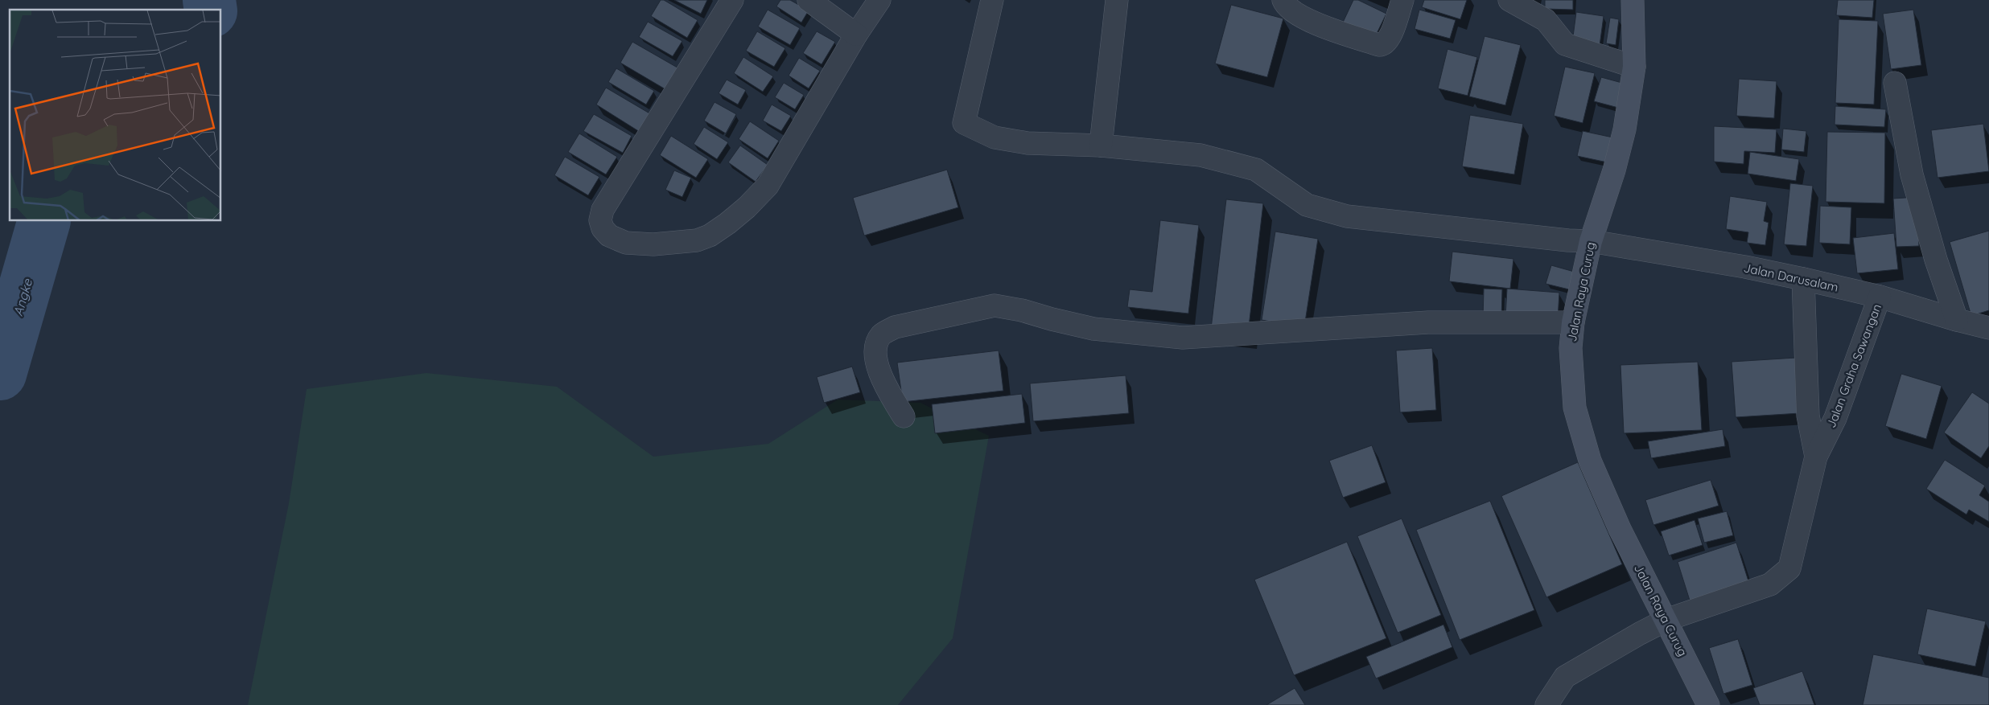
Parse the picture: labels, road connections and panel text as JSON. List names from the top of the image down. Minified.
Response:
{"streets":{"main road":["Jalan Raya Curug"],"street":["Jalan Darusalam","Jalan Graha Sawangan"]},"crossings":[["Jalan Darusalam","Jalan Raya Curug"],["Jalan Darusalam","Jalan Graha Sawangan"],["Jalan Raya Curug","Jalan Graha Sawangan"]],"water":["Angke"]}
